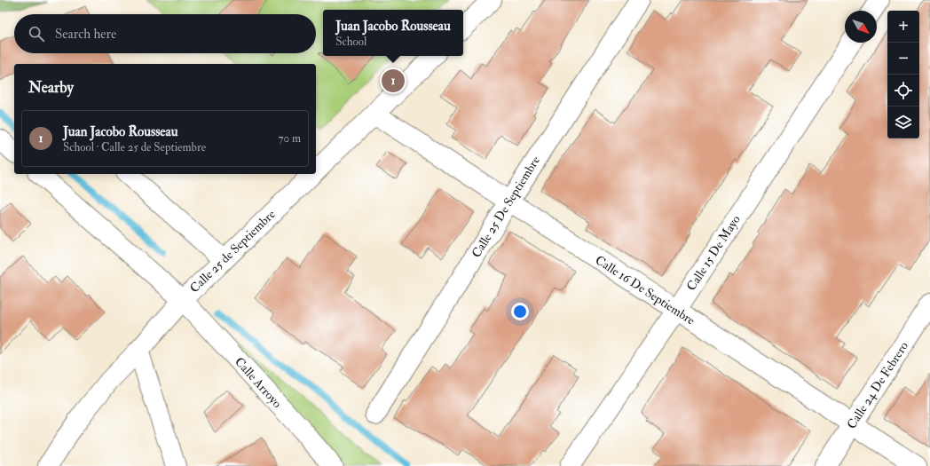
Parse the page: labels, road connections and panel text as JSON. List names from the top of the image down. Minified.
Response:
{"streets":{"street":["Calle 25 De Septiembre","Calle 25 de Septiembre","Calle 15 De Mayo","Calle 16 De Septiembre","Calle Arroyo","Calle 24 De Febrero"]},"crossings":[["Calle 25 De Septiembre","Calle 16 De Septiembre"],["Calle 25 de Septiembre","Calle 16 De Septiembre"],["Calle 25 de Septiembre","Calle Arroyo"],["Calle 15 De Mayo","Calle 16 De Septiembre"],["Calle 16 De Septiembre","Calle 24 De Febrero"]],"north":"bottom right","page":{"popup":["Juan Jacobo Rousseau","School"],"map_buttons":["+","−"],"search":"Search here","heading":"Nearby","pins":"1","list":[{"mark":"1","name":"Juan Jacobo Rousseau","note":"School · Calle 25 de Septiembre","value":"70 m"}]}}
